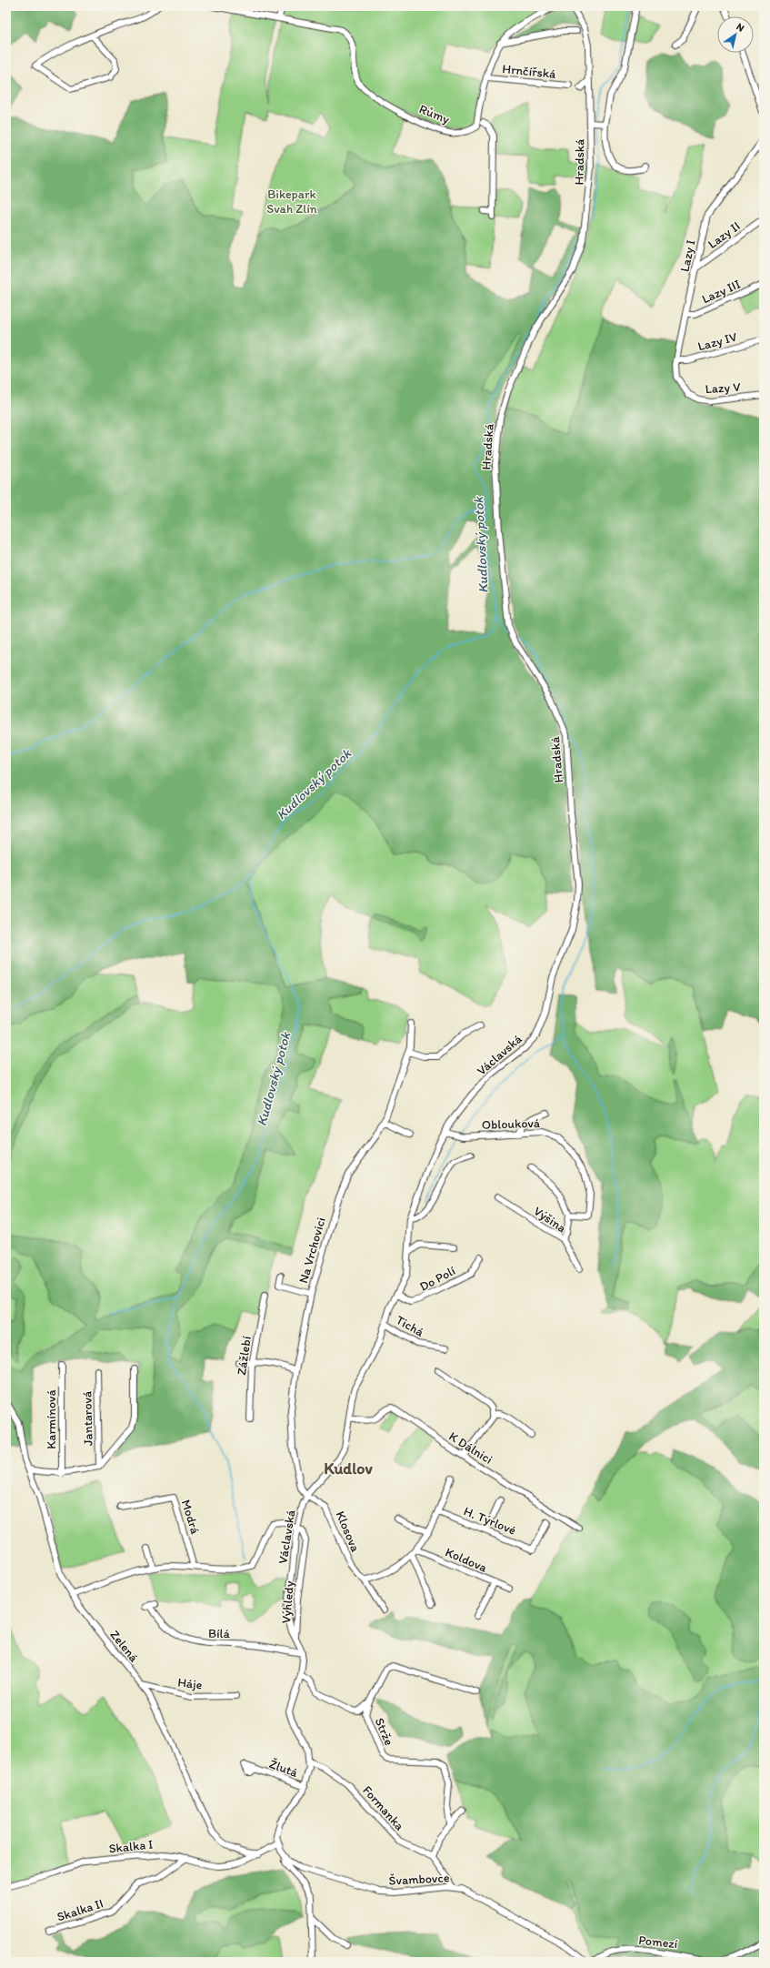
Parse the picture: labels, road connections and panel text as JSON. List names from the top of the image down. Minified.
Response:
{"streets":{"street":["Hrnčířská","Růmy","Hradská","Lazy II","Lazy I","Lazy III","Lazy IV","Lazy V","Václavská","Oblouková","Výšina","Na Vrchovici","Do Polí","Tichá","Zážlebí","Jantarová","Karmínová","K Dálnici","Modrá","H. Týrlové","Klosova","Koldova","Výhledy","Bílá","Zelená","Háje","Strže","Žlutá","Formanka","Skalka I","Švambovce","Skalka II","Pomezí"]},"crossings":[["Hrnčířská","Růmy"],["Hradská","Václavská"],["Lazy II","Lazy I"],["Lazy I","Lazy III"],["Lazy I","Lazy IV"],["Lazy I","Lazy V"],["Václavská","Oblouková"],["Václavská","Na Vrchovici"],["Václavská","Do Polí"],["Václavská","Tichá"],["Václavská","K Dálnici"],["Václavská","Klosova"],["Václavská","Výhledy"],["Václavská","Bílá"],["Václavská","Žlutá"],["Václavská","Formanka"],["Na Vrchovici","Klosova"],["Zelená","Háje"],["Zelená","Skalka I"],["Formanka","Švambovce"],["Skalka I","Skalka II"]],"districts":["Kudlov"],"water":["Kudlovský potok"],"parks":["Bikepark Svah Zlín"],"north":"top right"}
